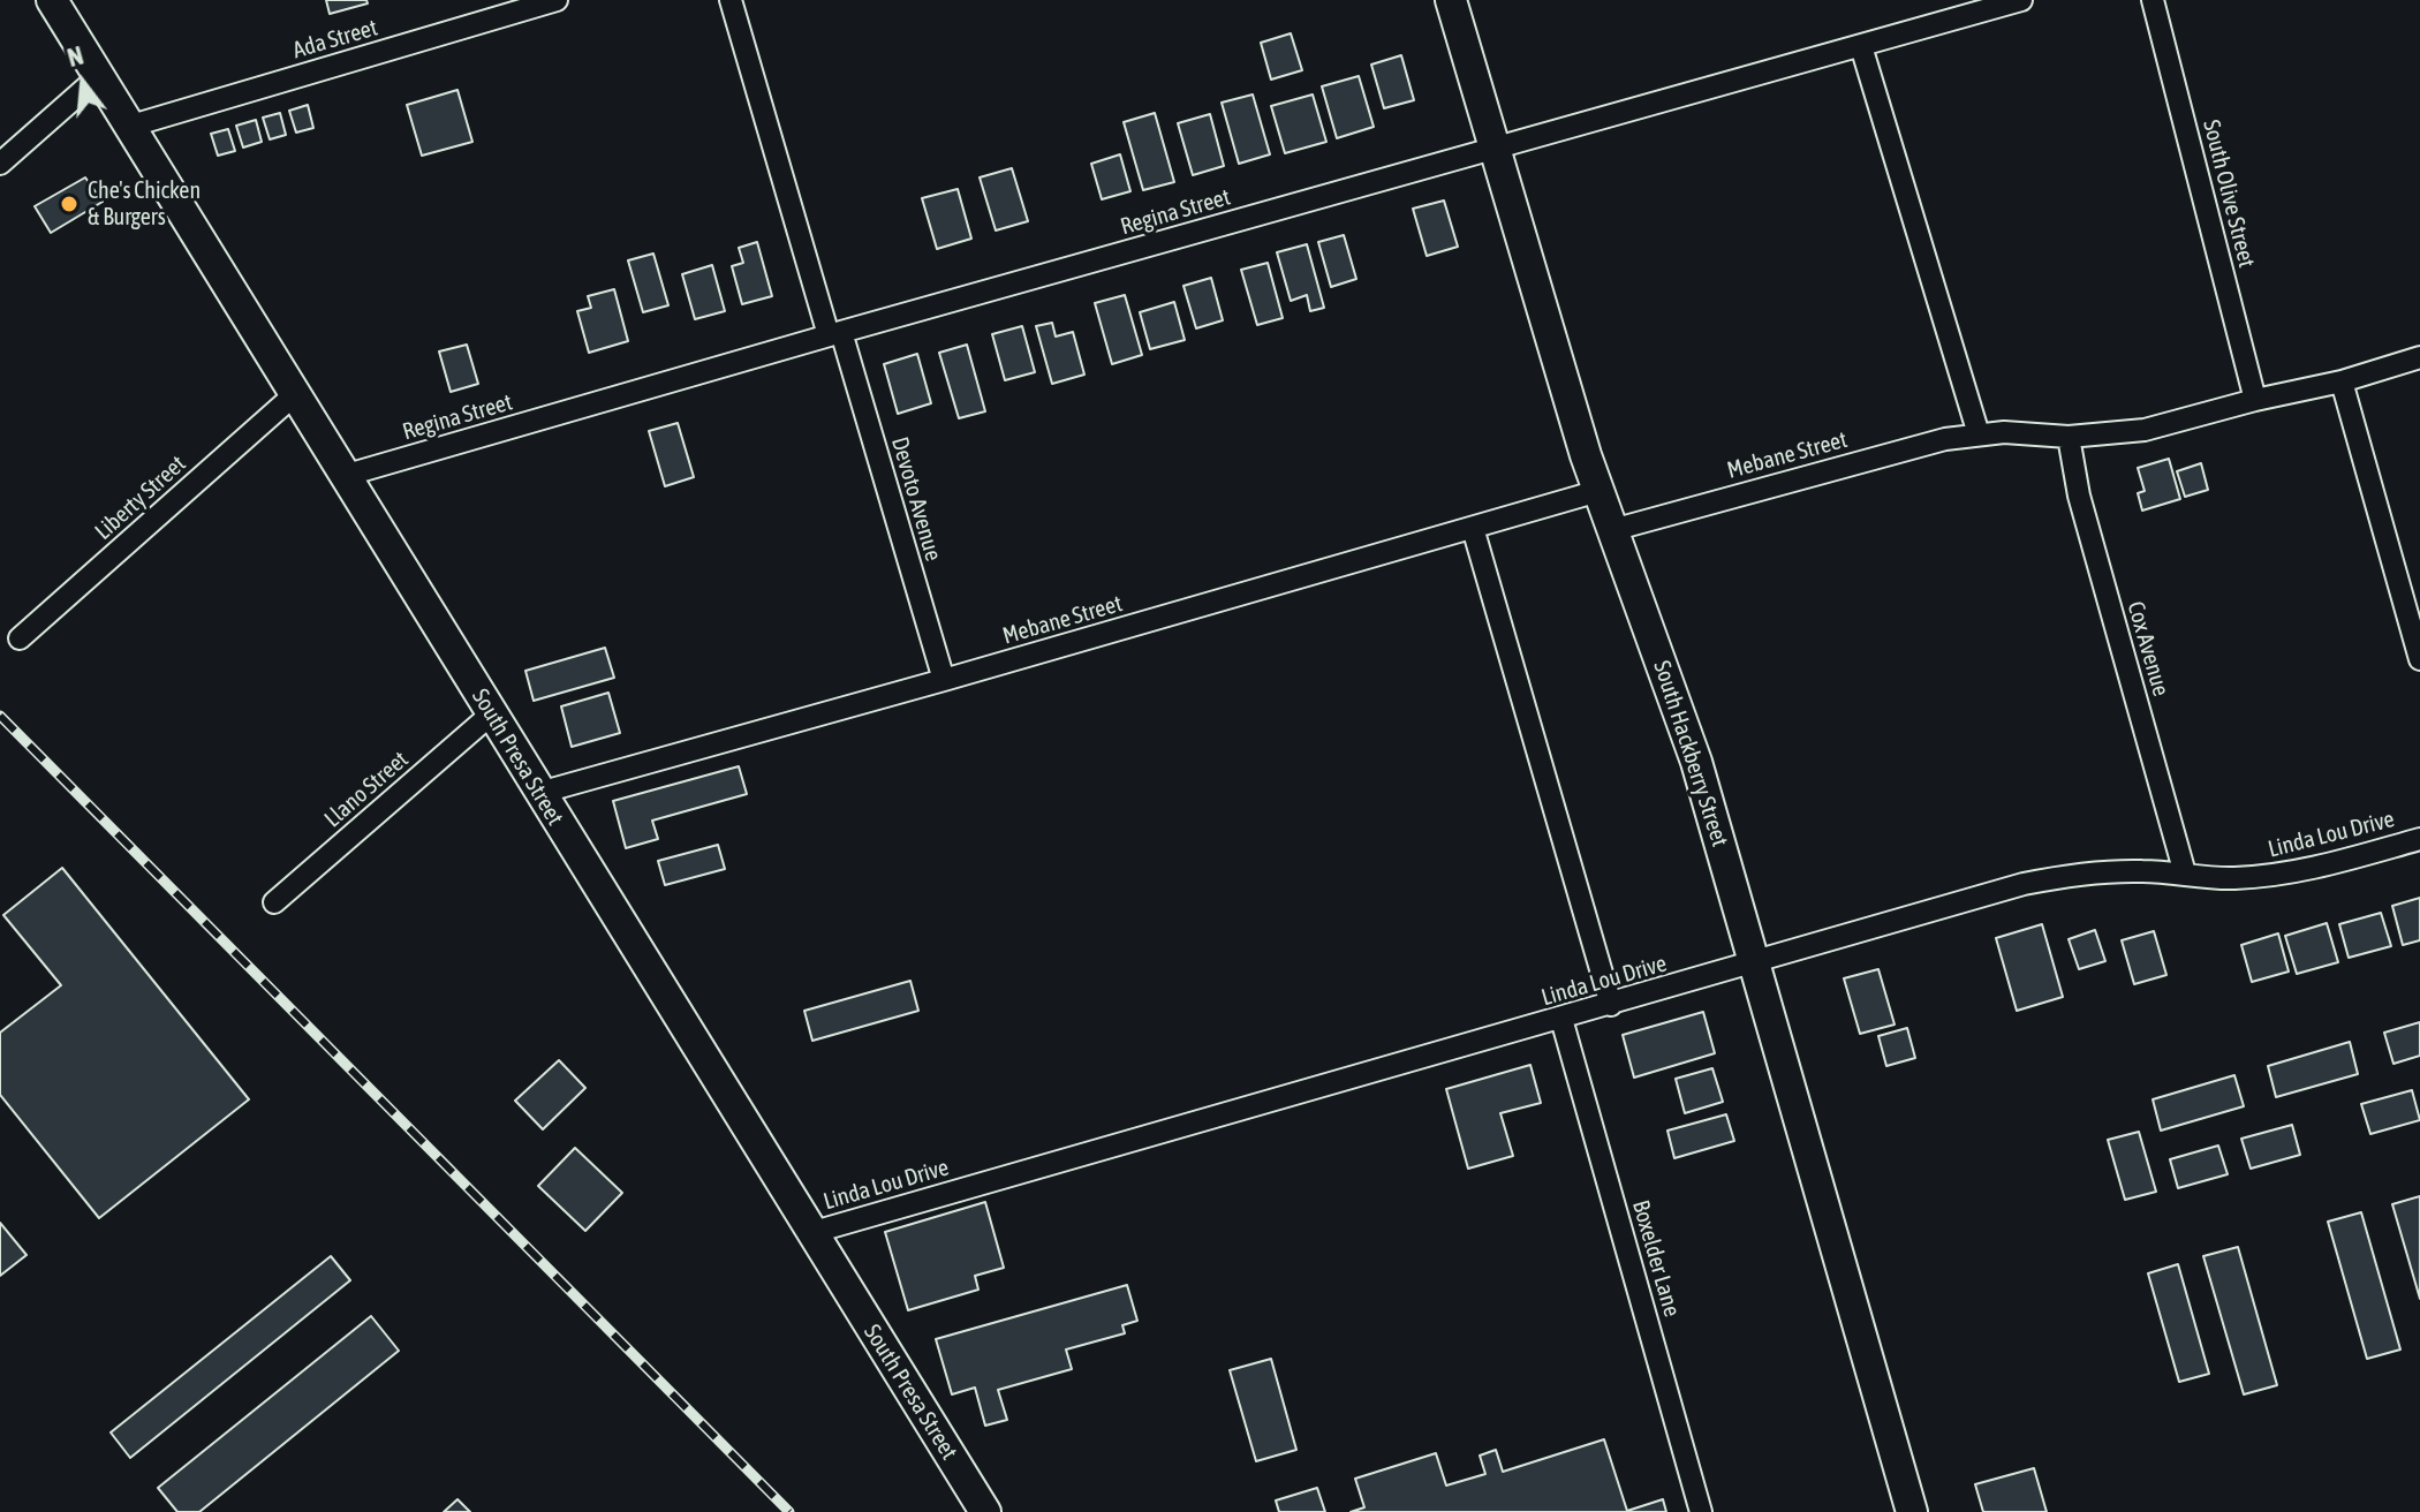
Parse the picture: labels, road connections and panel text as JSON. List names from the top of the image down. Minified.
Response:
{"streets":{"main road":["South Hackberry Street","South Presa Street"],"street":["Ada Street","South Olive Street","Regina Street","Mebane Street","Liberty Street","Devoto Avenue","Cox Avenue","Llano Street","Linda Lou Drive","Boxelder Lane"]},"crossings":[["Ada Street","South Presa Street"],["Regina Street","Devoto Avenue"],["Regina Street","South Hackberry Street"],["Regina Street","South Presa Street"],["Mebane Street","Devoto Avenue"],["Mebane Street","Cox Avenue"],["Mebane Street","South Hackberry Street"],["Mebane Street","South Presa Street"],["Liberty Street","South Presa Street"],["Cox Avenue","Linda Lou Drive"],["South Hackberry Street","Linda Lou Drive"],["South Presa Street","Llano Street"],["South Presa Street","Linda Lou Drive"],["Linda Lou Drive","Boxelder Lane"]],"places":["Che's Chicken & Burgers"],"north":"top"}
